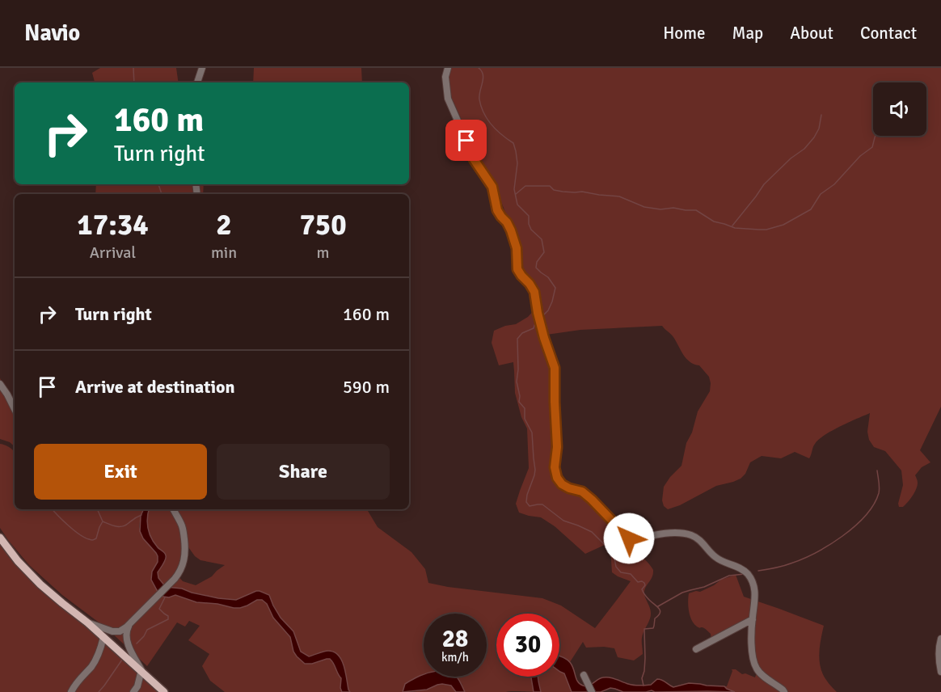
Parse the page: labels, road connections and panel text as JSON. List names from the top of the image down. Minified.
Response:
{"page":{"header":"Navio","nav":["Home","Map","About","Contact"],"turn":["160 m","Turn right"],"eta":["17:34","Arrival","2","min","750","m"],"list":[{"name":"Turn right","value":"160 m"},{"name":"Arrive at destination","value":"590 m"}],"buttons":["Exit","Share"],"speed":"28 km/h","limit":"30"}}
